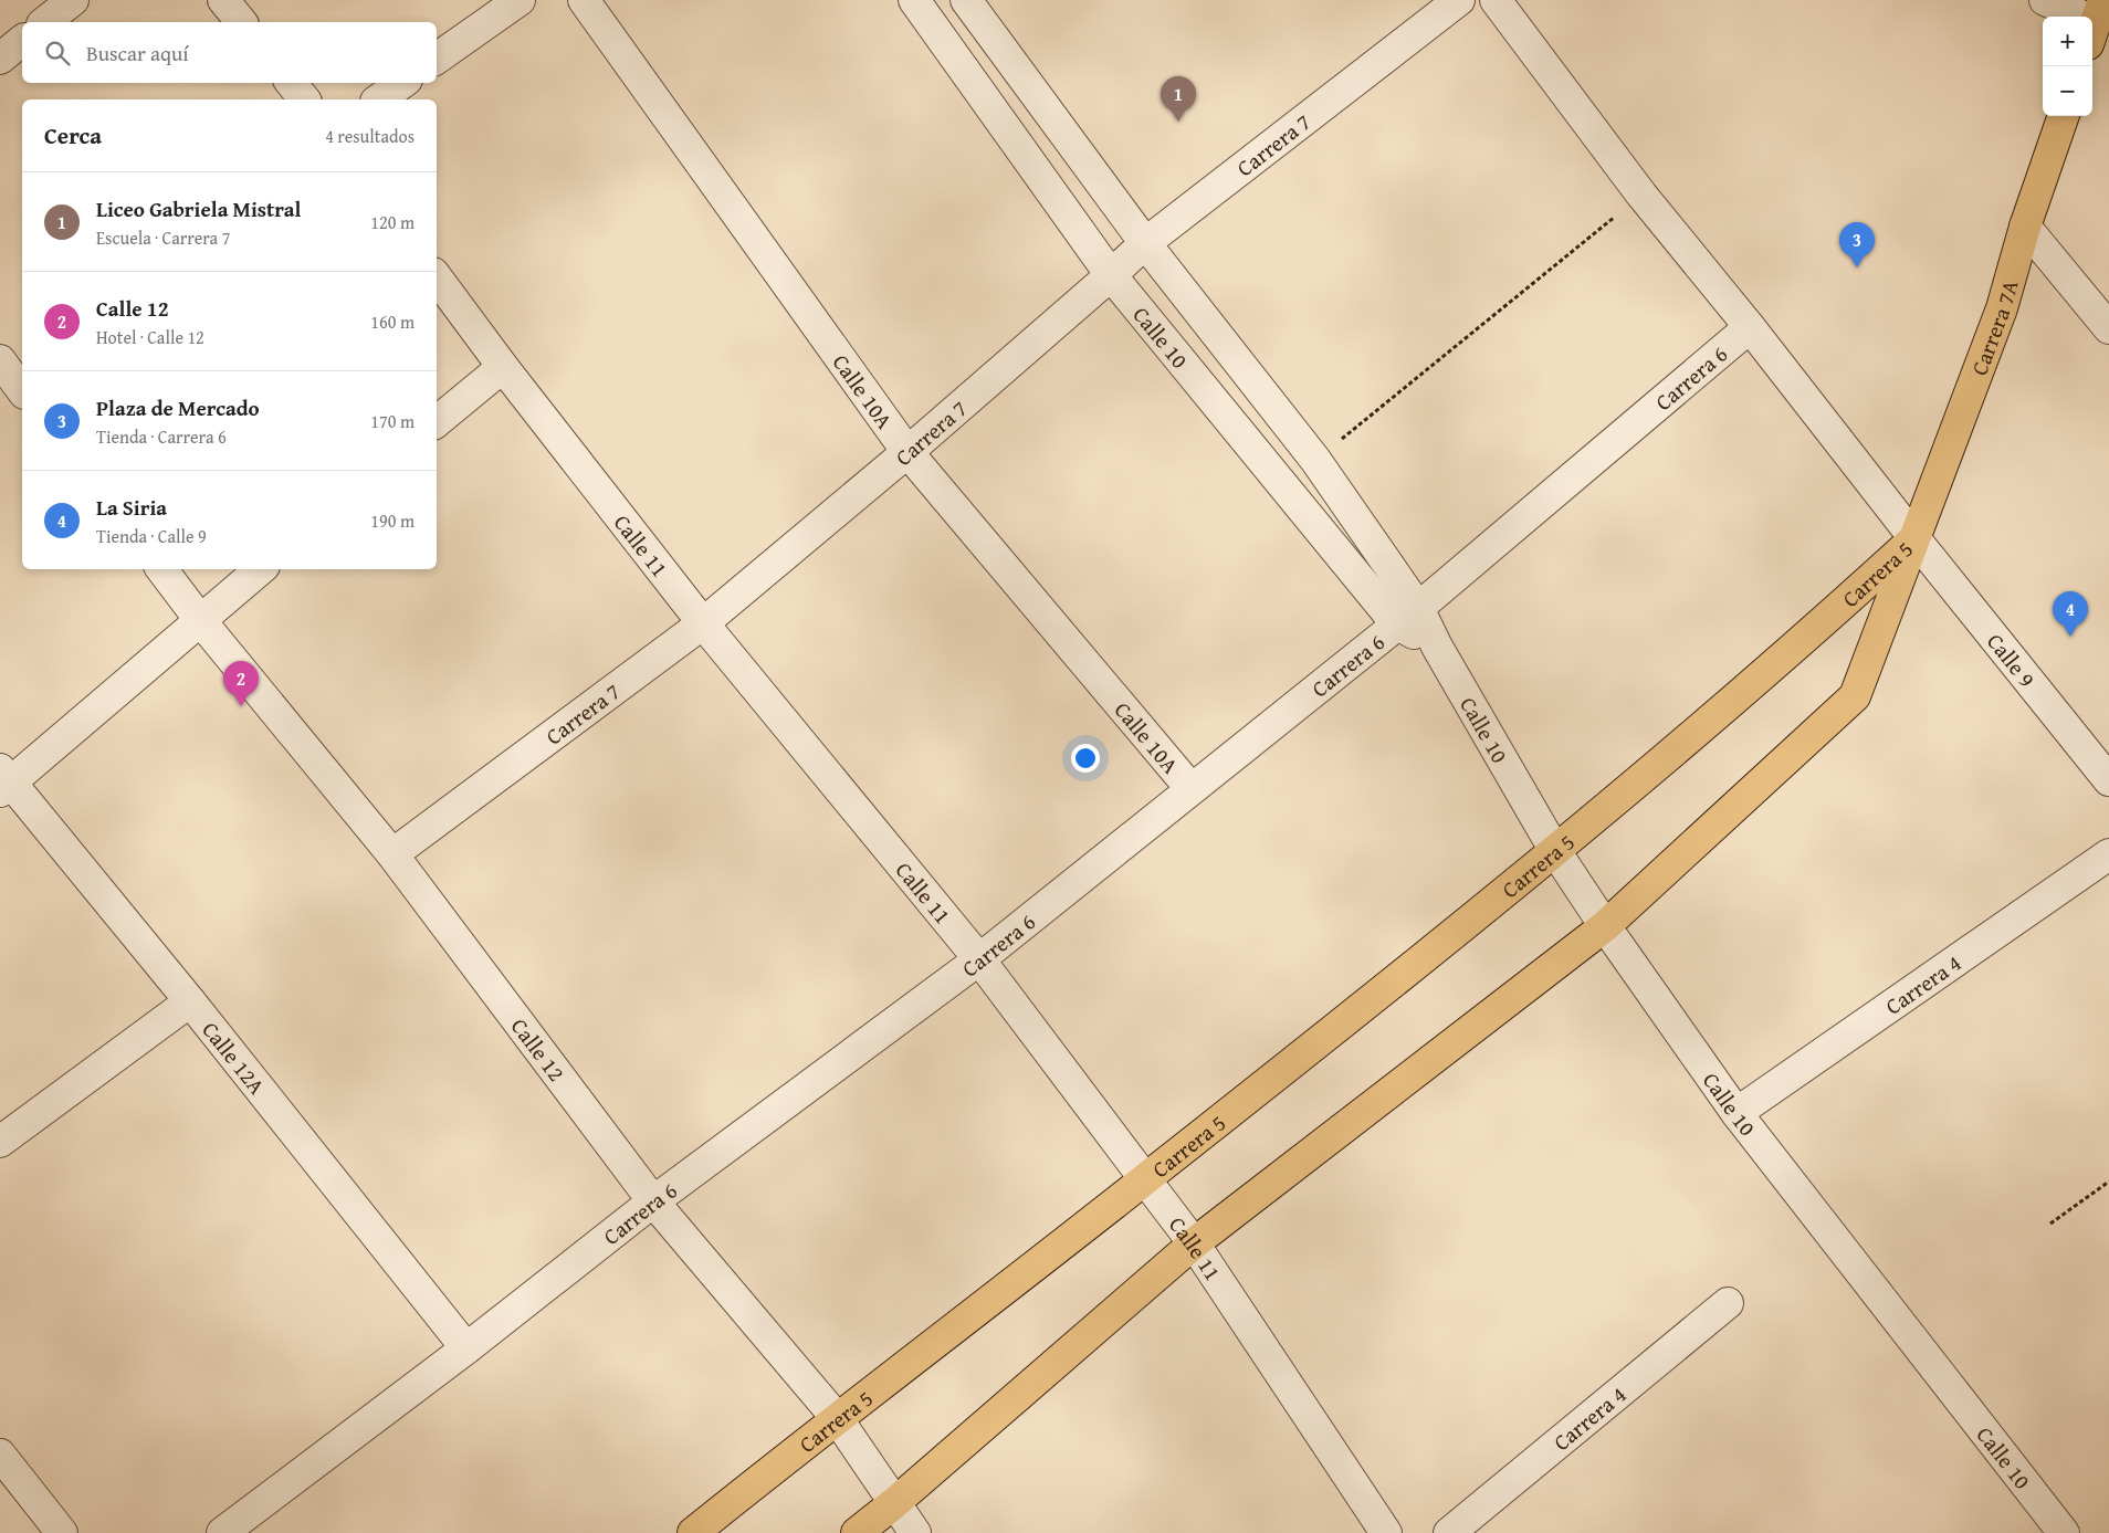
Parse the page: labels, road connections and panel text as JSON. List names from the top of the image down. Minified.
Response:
{"streets":{"main road":["Carrera 7A","Carrera 5"],"street":["Carrera 7","Calle 10","Carrera 6","Calle 10A","Calle 11","Calle 9","Carrera 4","Calle 12","Calle 12A"]},"crossings":[["Carrera 7","Calle 10"],["Carrera 7","Calle 10A"],["Carrera 7","Calle 11"],["Carrera 7","Calle 12"],["Carrera 7A","Carrera 5"],["Carrera 7A","Calle 9"],["Calle 10","Carrera 6"],["Calle 10","Carrera 5"],["Calle 10","Carrera 4"],["Carrera 6","Calle 10A"],["Carrera 6","Calle 11"],["Carrera 6","Calle 9"],["Carrera 6","Calle 12"],["Carrera 6","Calle 12A"],["Calle 11","Carrera 5"],["Carrera 5","Calle 9"],["Carrera 5","Calle 12"]],"page":{"map_buttons":["+","−"],"search":"Buscar aquí","pins":["1","3","4","2"],"heading":["Cerca","4 resultados"],"list":[{"mark":"1","name":"Liceo Gabriela Mistral","note":"Escuela · Carrera 7","value":"120 m"},{"mark":"2","name":"Calle 12","note":"Hotel · Calle 12","value":"160 m"},{"mark":"3","name":"Plaza de Mercado","note":"Tienda · Carrera 6","value":"170 m"},{"mark":"4","name":"La Siria","note":"Tienda · Calle 9","value":"190 m"}]}}
